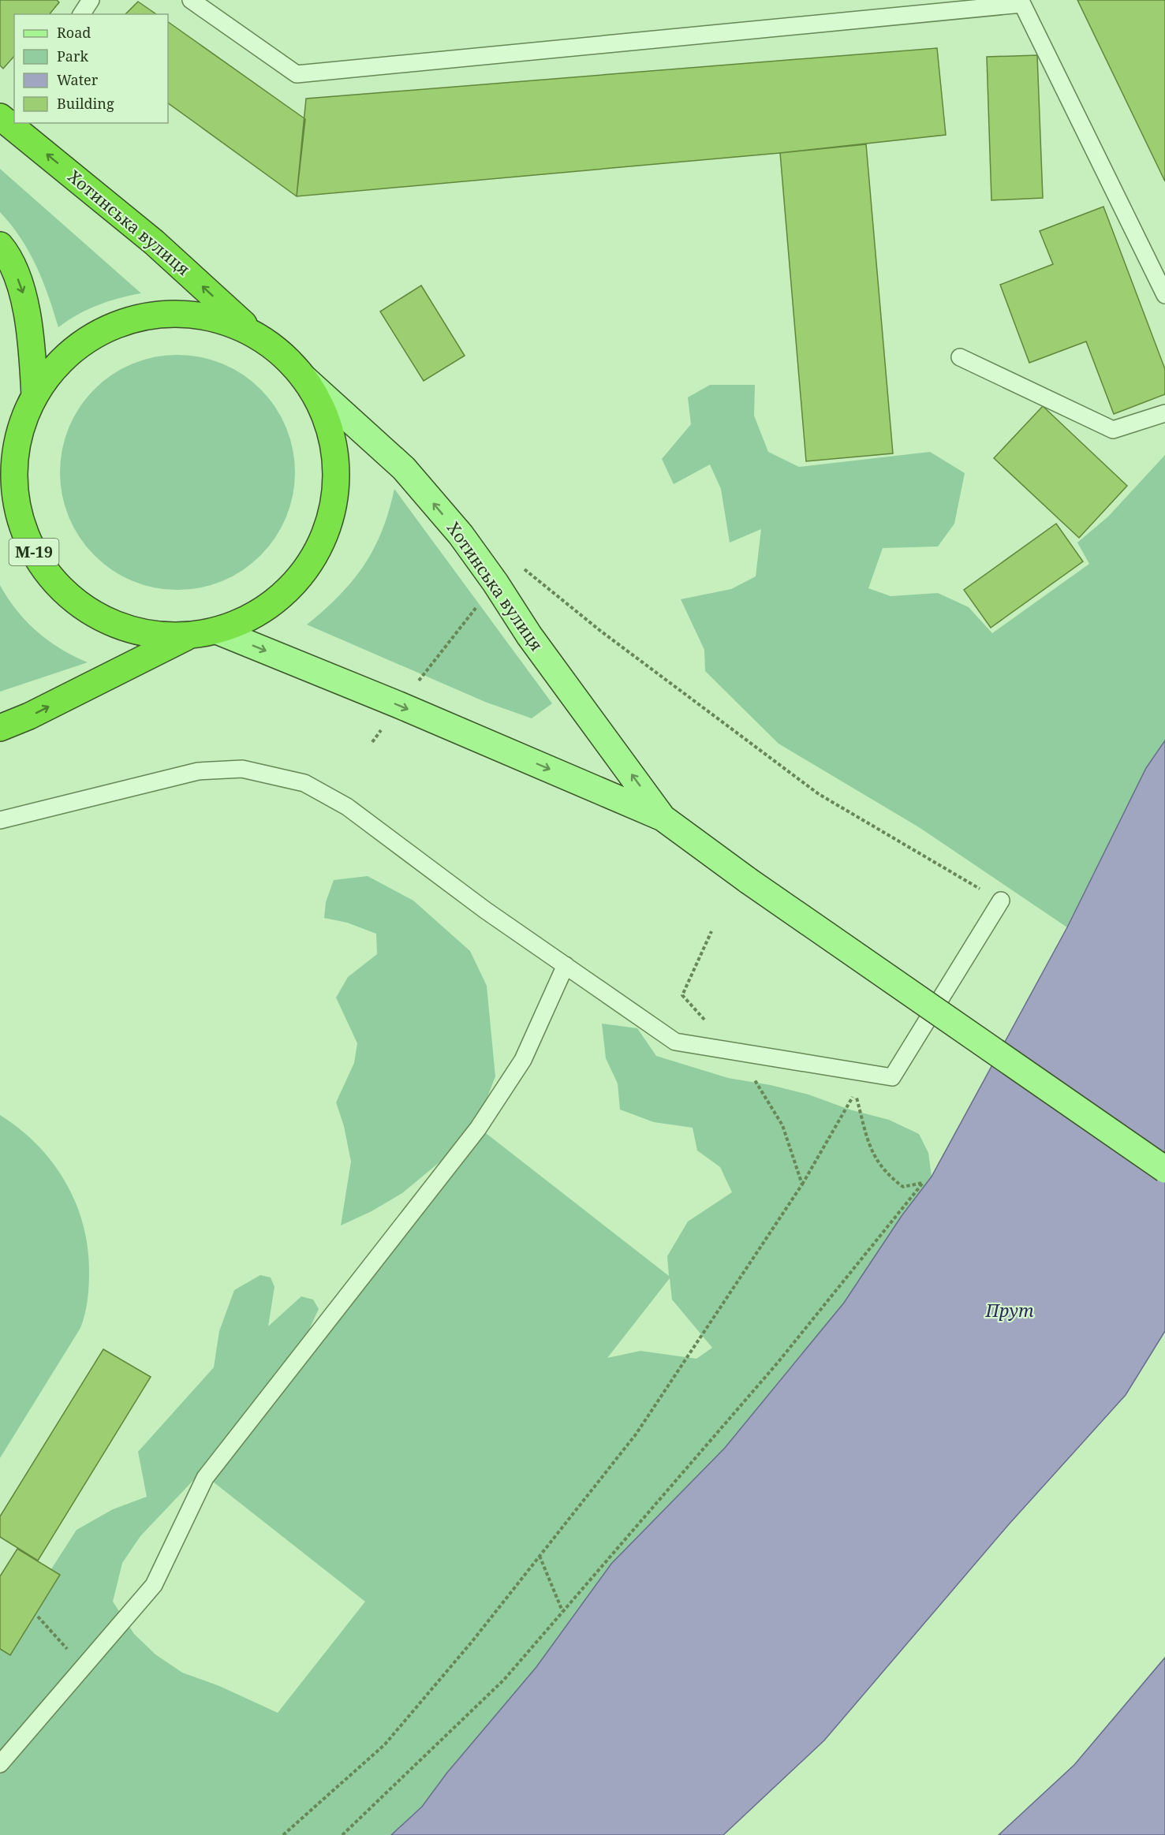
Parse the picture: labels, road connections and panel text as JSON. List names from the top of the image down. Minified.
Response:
{"streets":{"highway":["Хотинська вулиця","М-19"]},"crossings":[["Хотинська вулиця","М-19"]],"water":["Прут"],"legend":["Road","Park","Water","Building"]}
